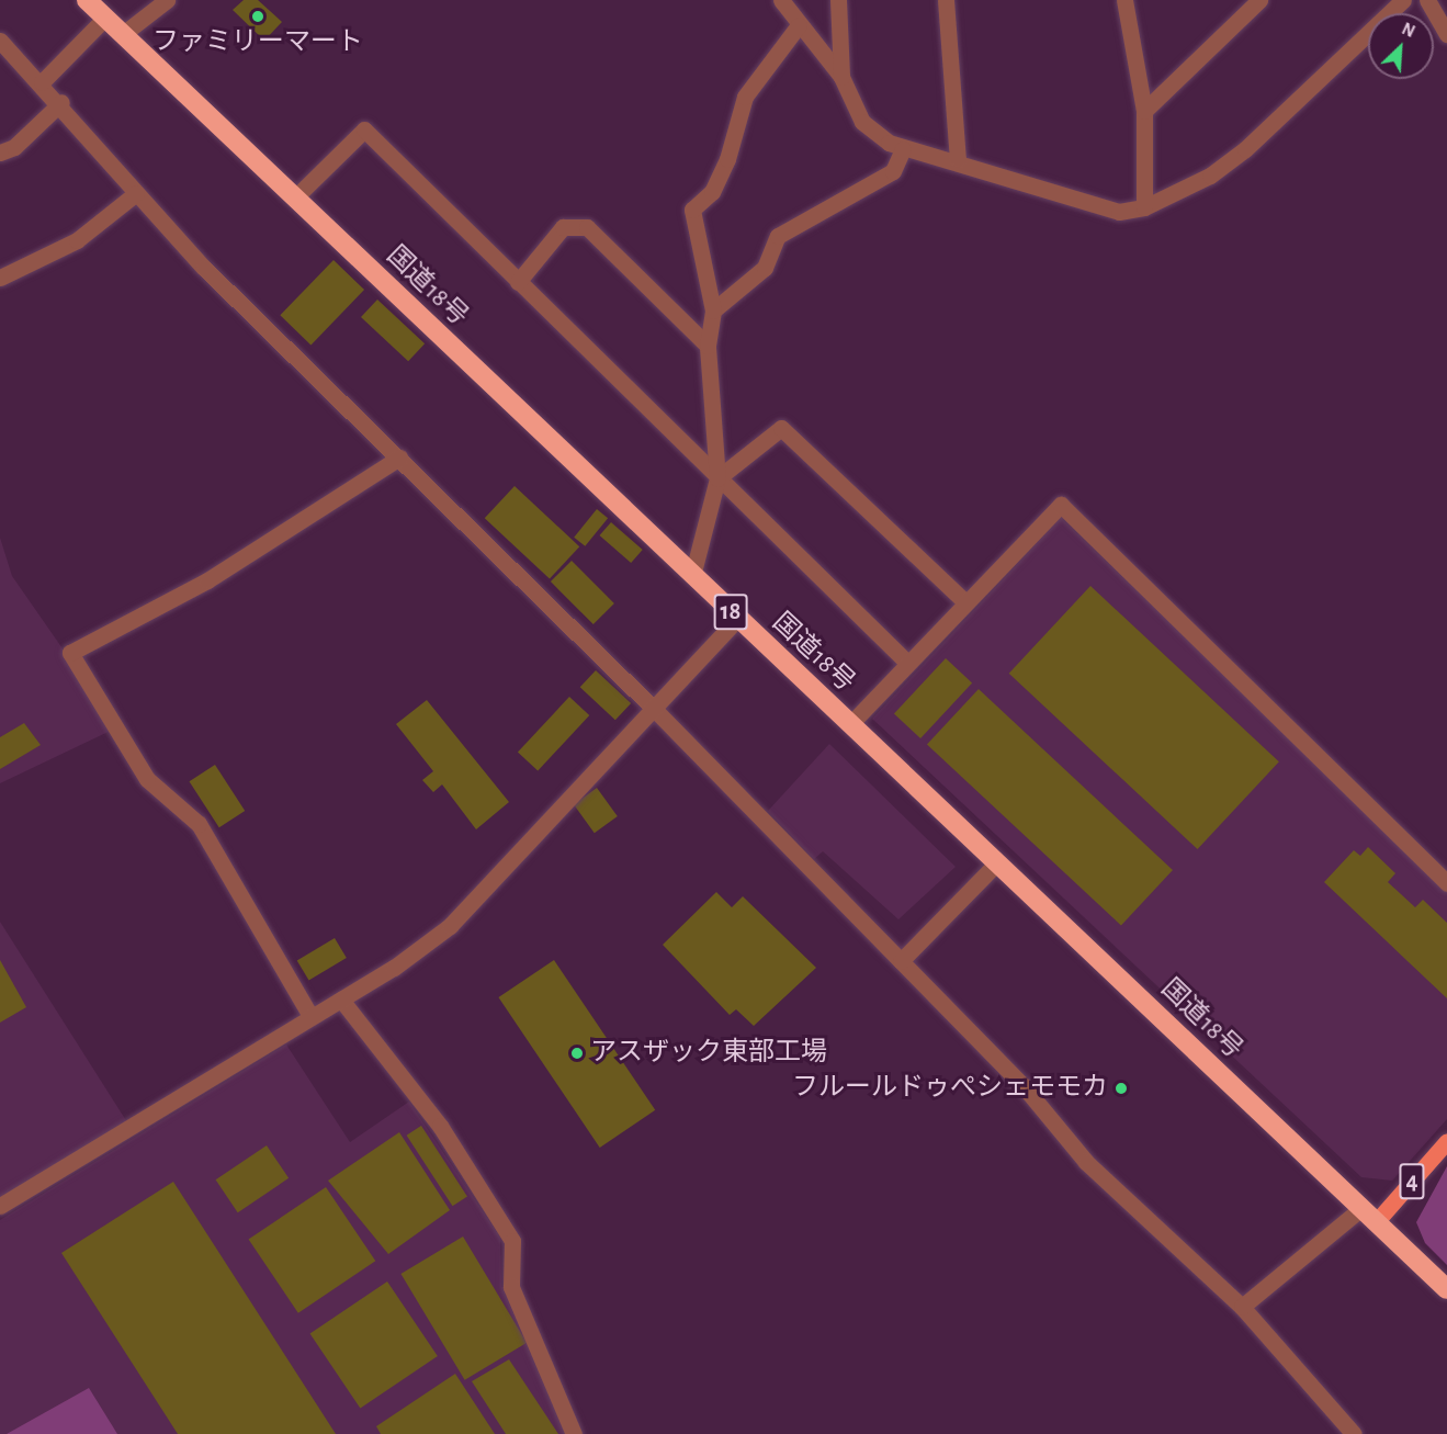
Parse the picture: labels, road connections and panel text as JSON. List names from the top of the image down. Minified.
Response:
{"streets":{"highway":["国道18号","18"],"main road":["4"]},"crossings":[["国道18号","4"]],"places":["ファミリーマート","アスザック東部工場","フルールドゥぺシェモモカ"],"north":"top right"}
